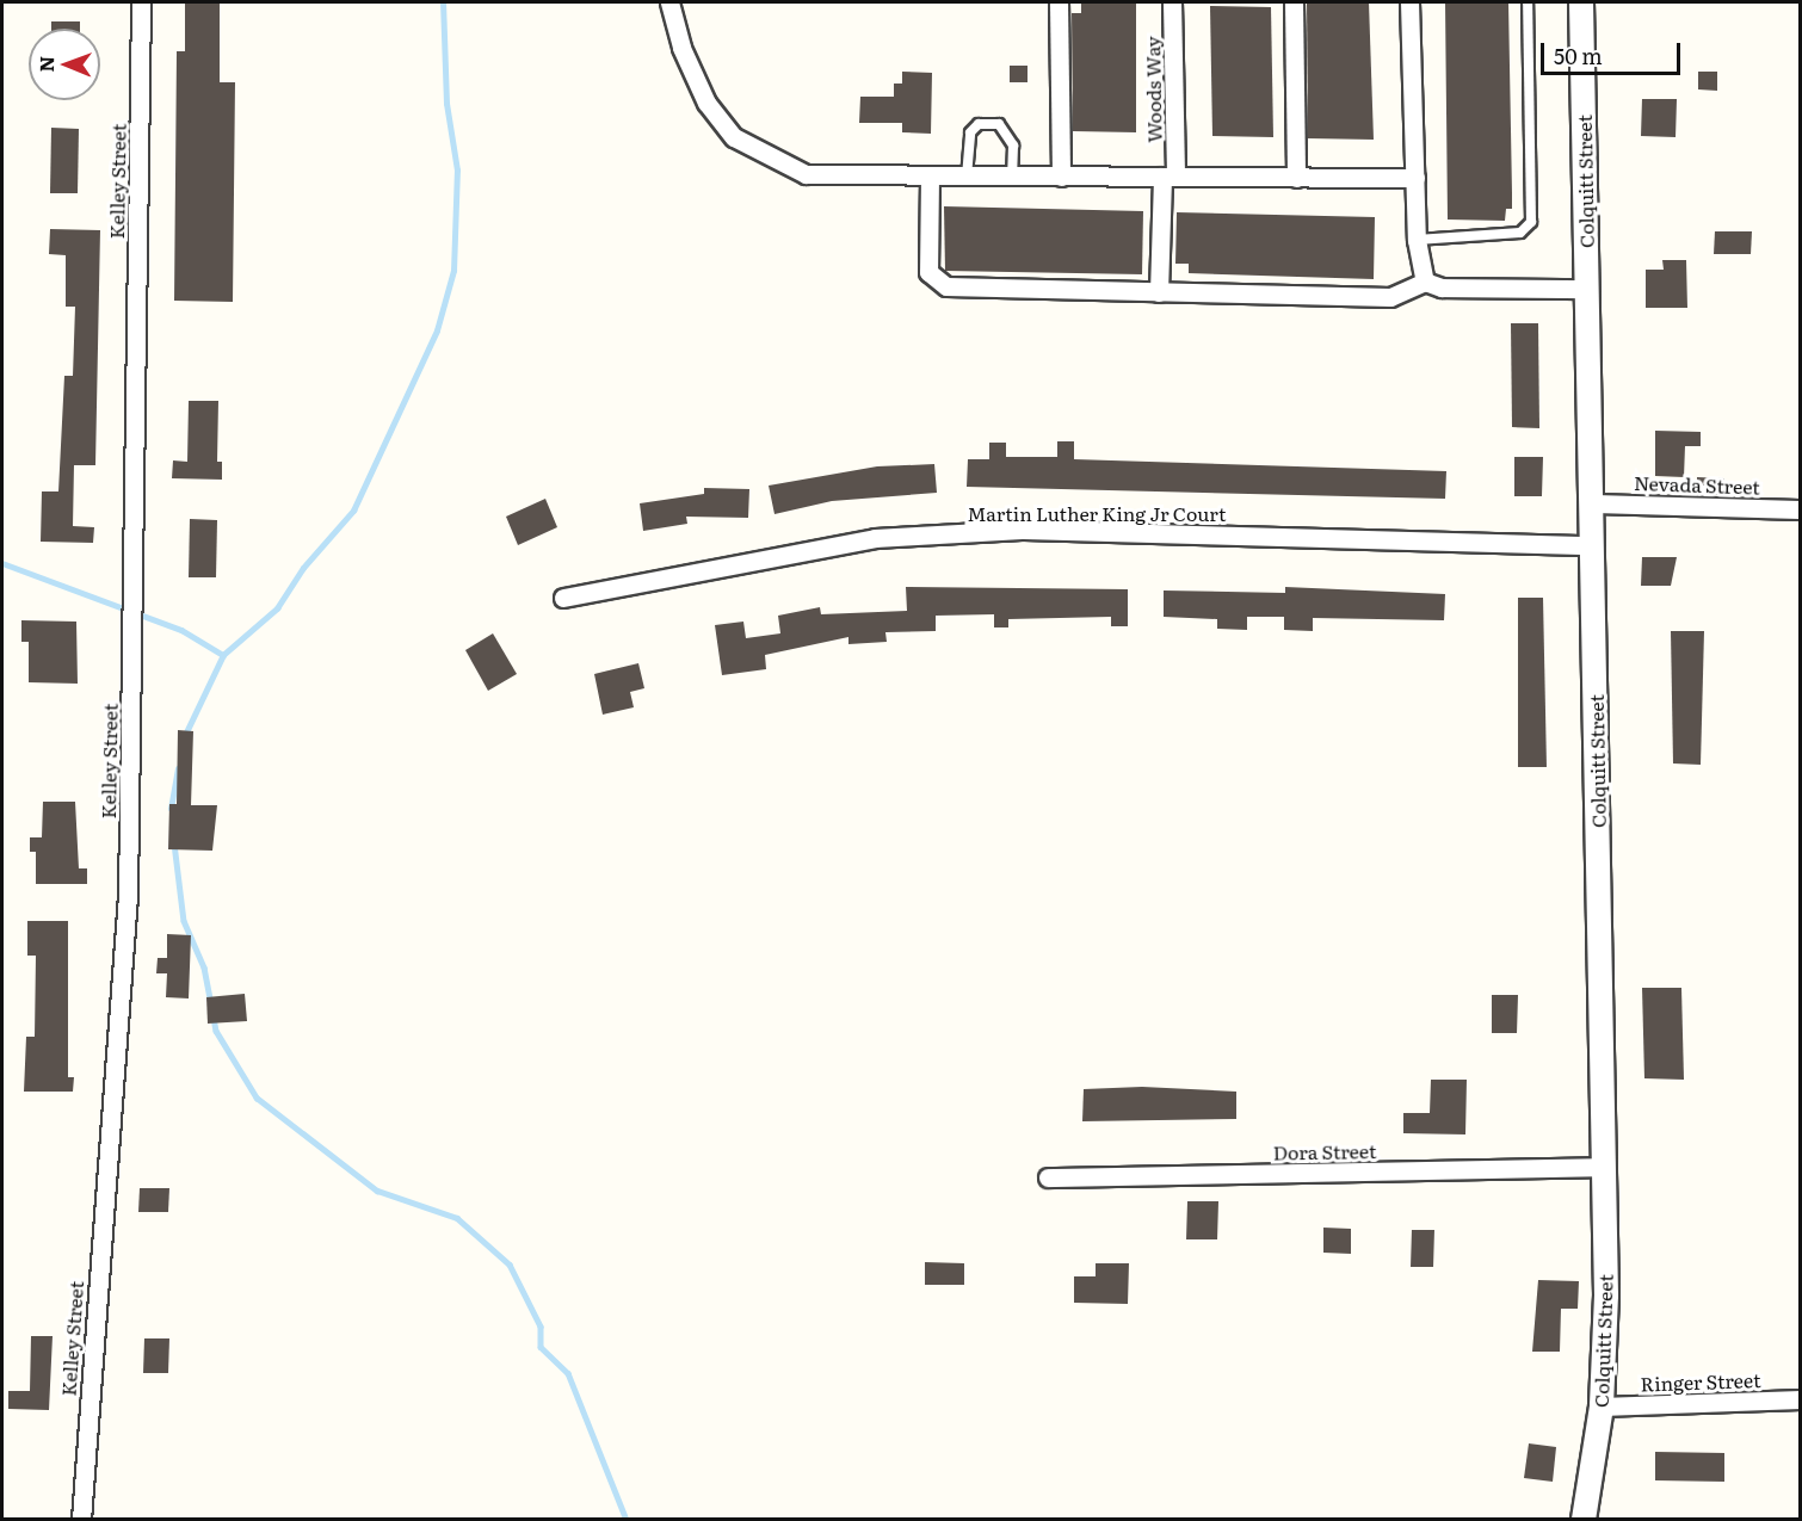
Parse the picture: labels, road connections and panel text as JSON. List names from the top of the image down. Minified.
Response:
{"streets":{"street":["Woods Way","Kelley Street","Colquitt Street","Nevada Street","Martin Luther King Jr Court","Dora Street","Ringer Street"]},"crossings":[["Colquitt Street","Nevada Street"],["Colquitt Street","Martin Luther King Jr Court"],["Colquitt Street","Dora Street"],["Colquitt Street","Ringer Street"]],"scale_bar":"50 m","north":"left"}
